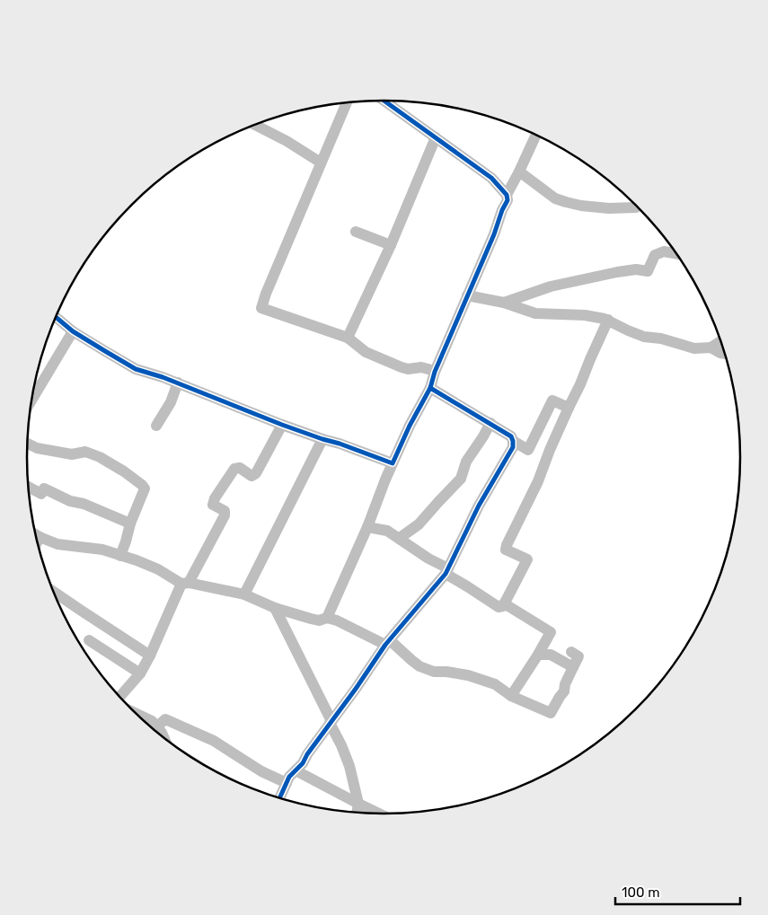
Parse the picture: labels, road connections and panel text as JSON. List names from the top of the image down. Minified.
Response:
{"scale_bar":"100 m"}
